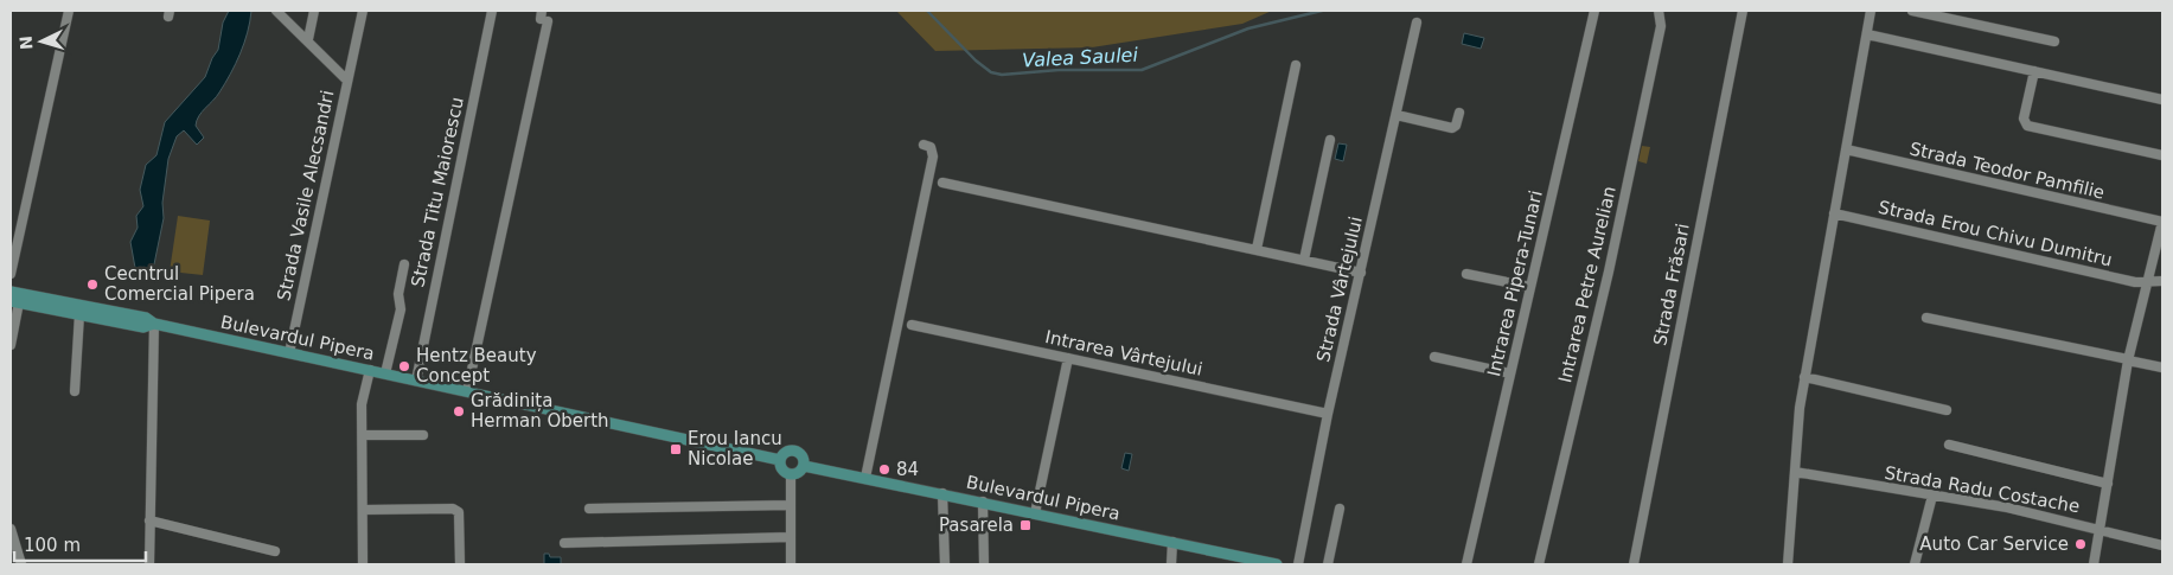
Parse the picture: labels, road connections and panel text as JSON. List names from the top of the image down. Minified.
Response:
{"streets":{"main road":["Bulevardul Pipera"],"street":["Strada Teodor Pamfilie","Strada Titu Maiorescu","Strada Vasile Alecsandri","Strada Erou Chivu Dumitru","Intrarea Pipera-Tunari","Intrarea Petre Aurelian","Strada Frăsari","Strada Vârtejului","Intrarea Vârtejului","Strada Radu Costache"]},"crossings":[["Strada Titu Maiorescu","Bulevardul Pipera"],["Strada Vasile Alecsandri","Bulevardul Pipera"],["Strada Vârtejului","Intrarea Vârtejului"]],"water":["Valea Saulei"],"places":{"other":["Cecntrul Comercial Pipera","Hentz Beauty Concept","Grădinița Herman Oberth","84","Auto Car Service"],"transit":["Erou Iancu Nicolae","Pasarela"]},"scale_bar":"100 m","north":"left"}
